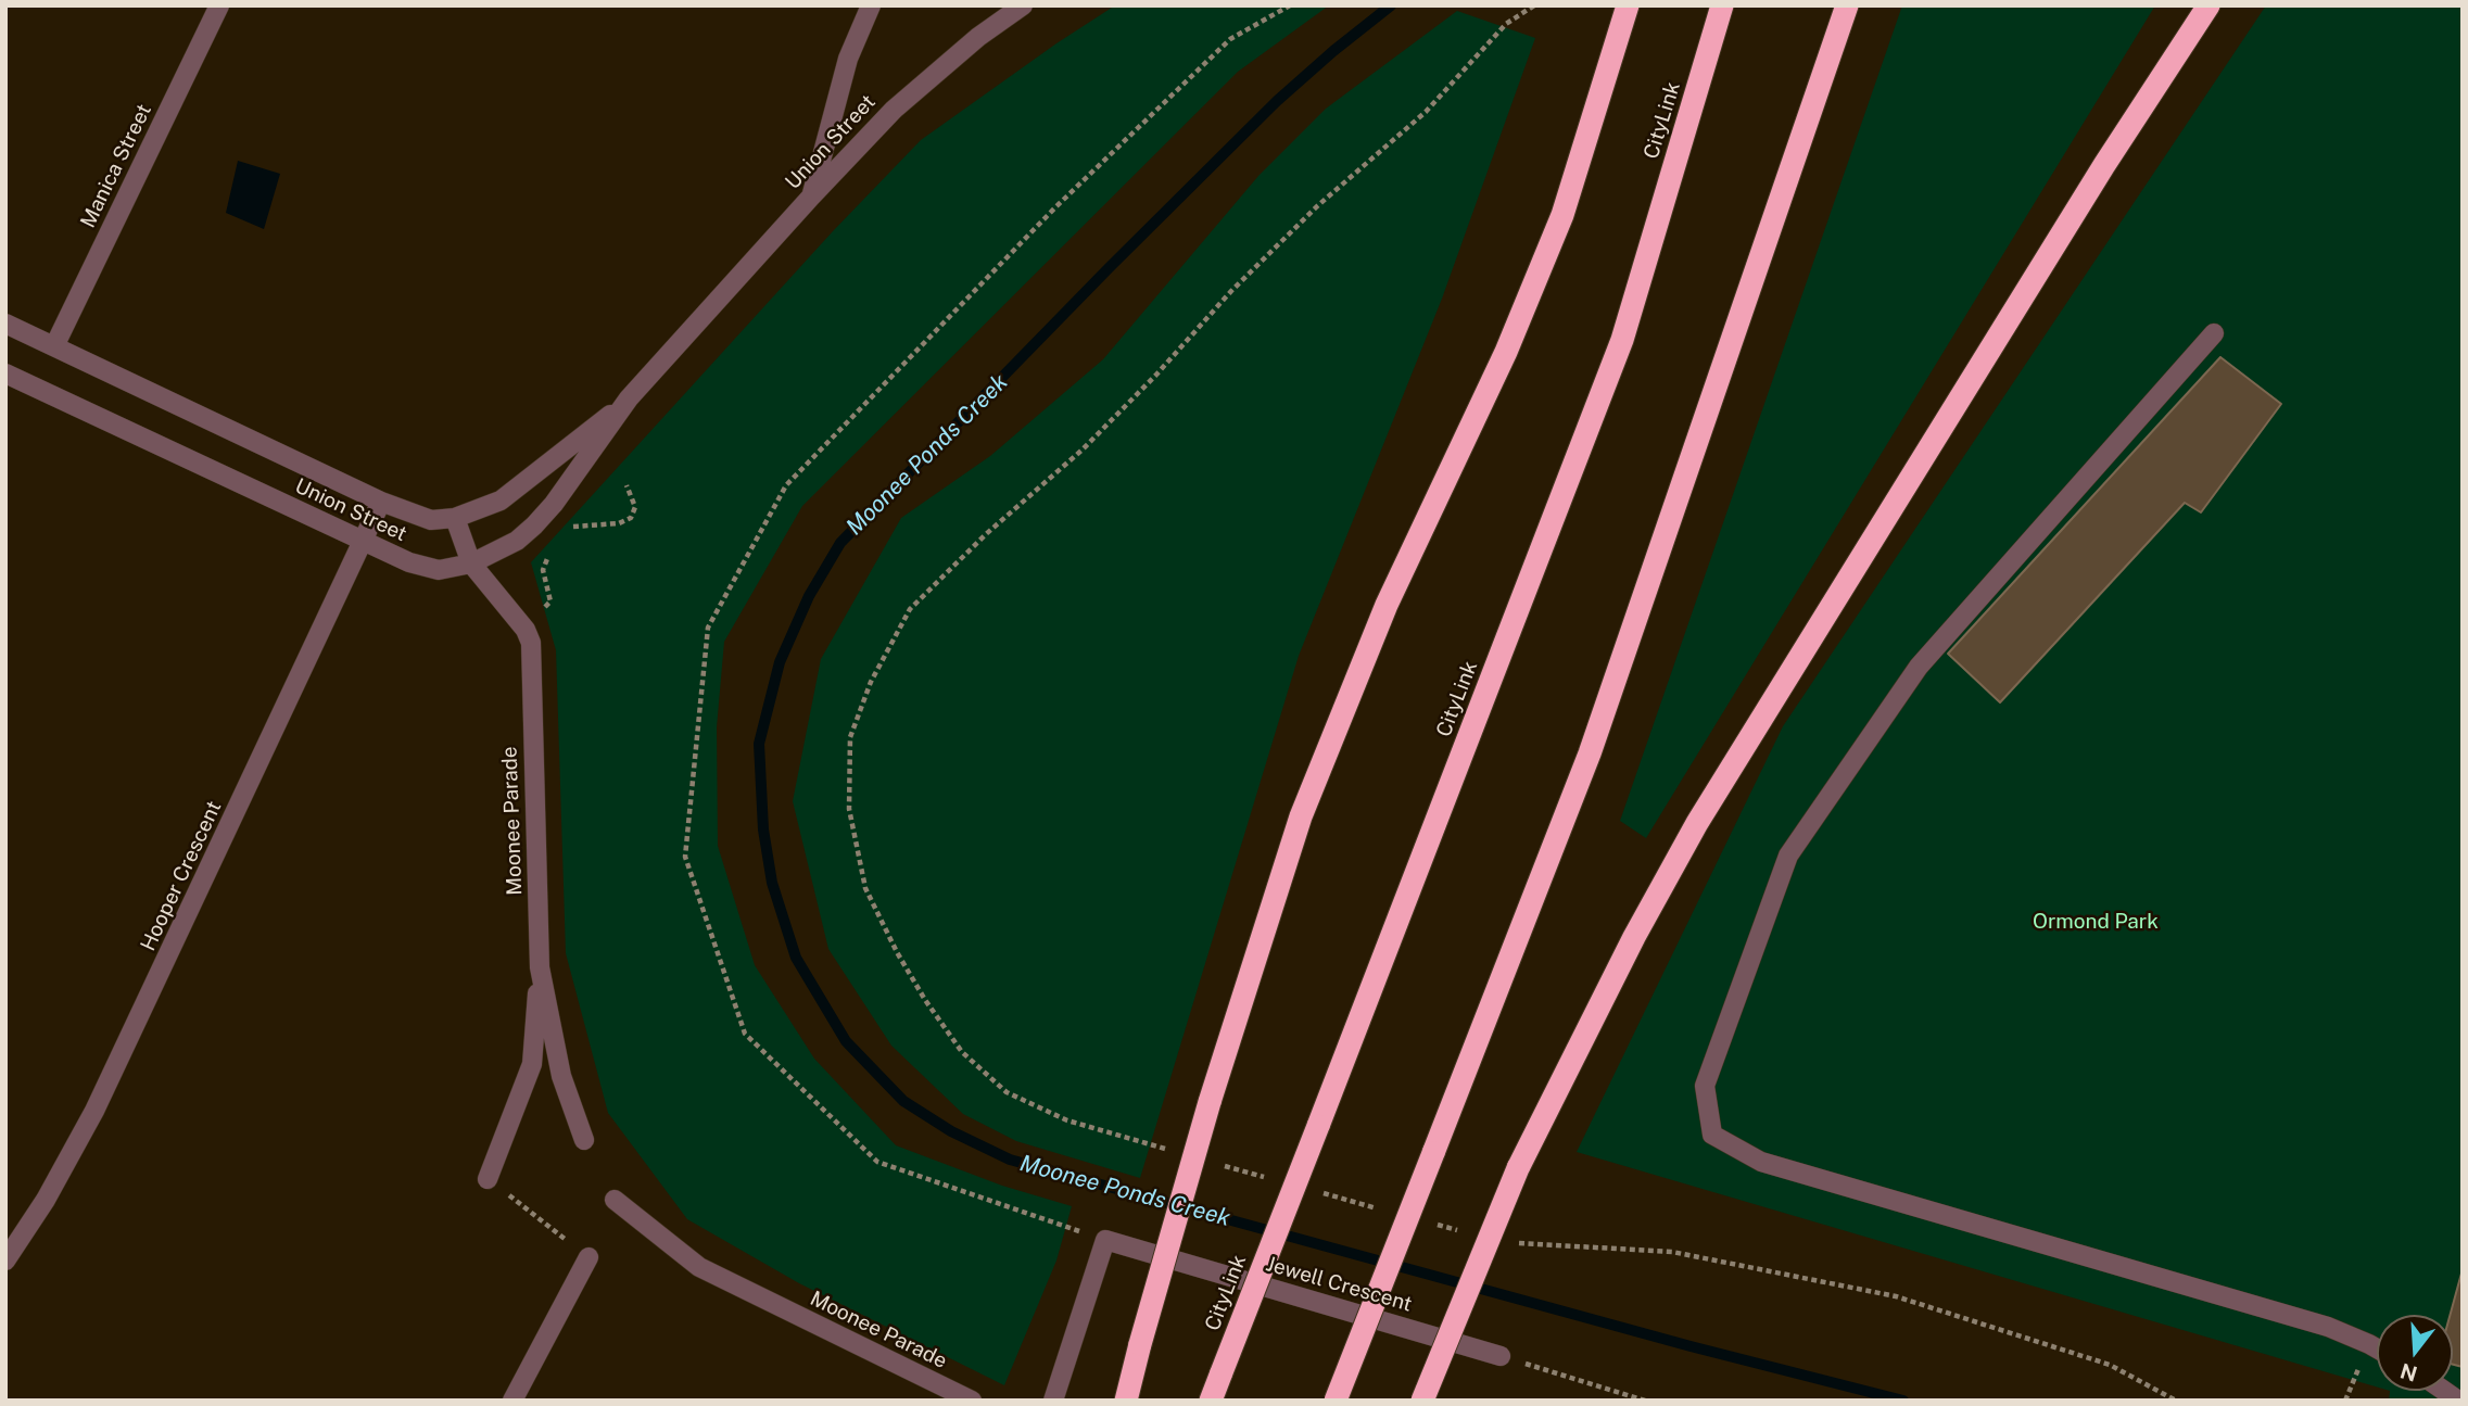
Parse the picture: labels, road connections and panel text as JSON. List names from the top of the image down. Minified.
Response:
{"streets":{"highway":["CityLink"],"street":["Union Street","Manica Street","Moonee Parade","Hooper Crescent","Jewell Crescent"]},"crossings":[["Union Street","Manica Street"],["Union Street","Hooper Crescent"]],"water":["Moonee Ponds Creek"],"parks":["Ormond Park"],"north":"bottom"}
